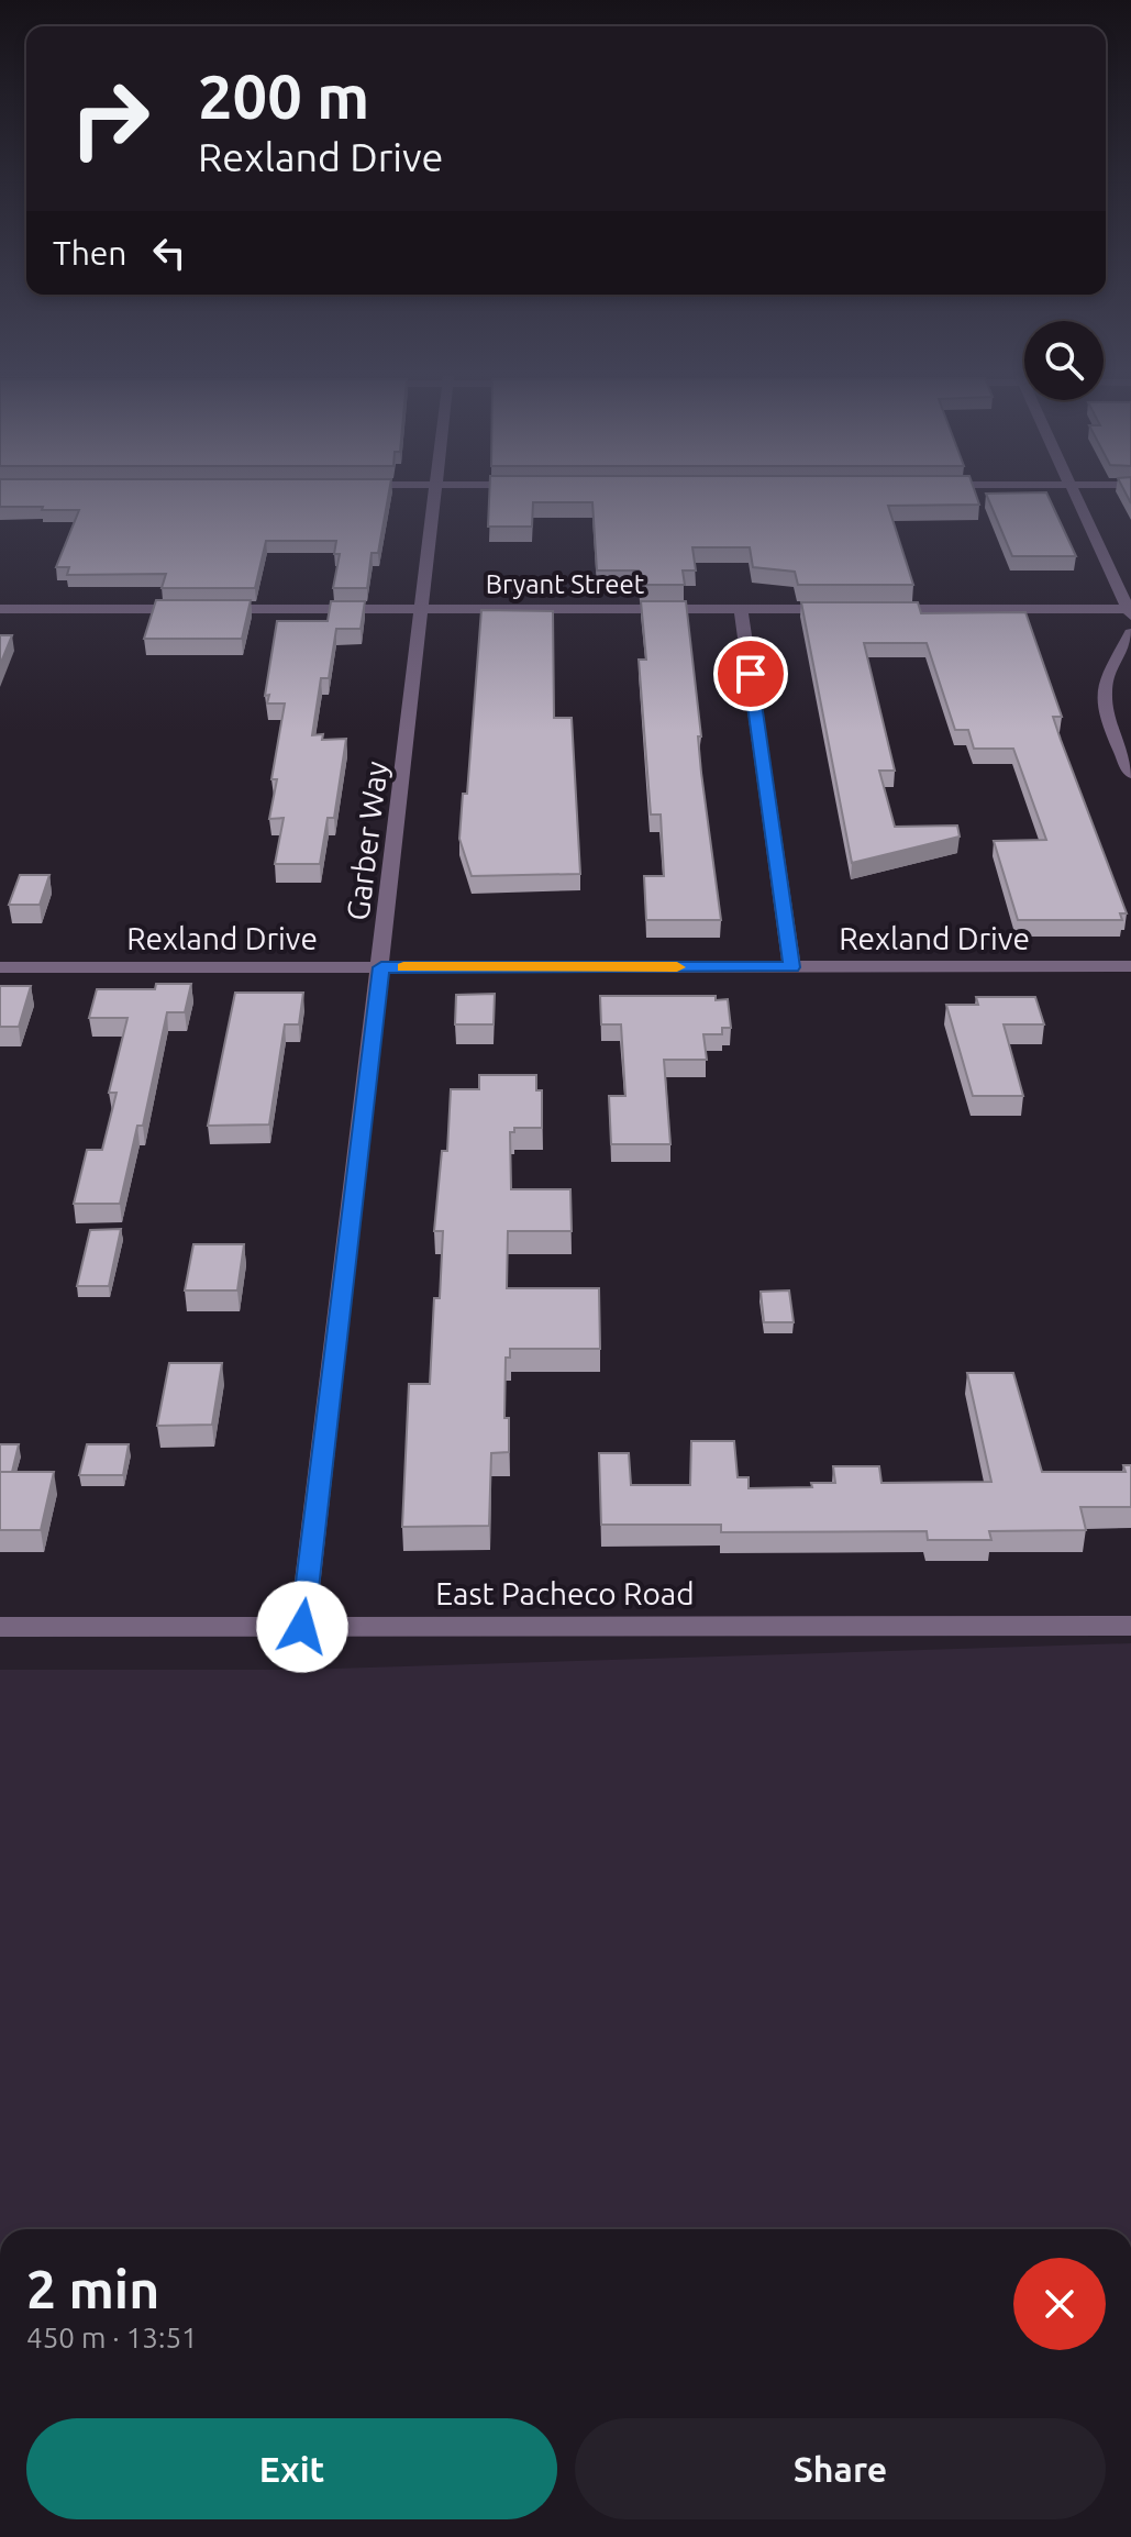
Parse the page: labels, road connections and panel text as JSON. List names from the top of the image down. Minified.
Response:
{"streets":{"street":["Bryant Street","Garber Way","Rexland Drive","East Pacheco Road"]},"crossings":[["Bryant Street","Garber Way"],["Garber Way","Rexland Drive"],["Garber Way","East Pacheco Road"]],"page":{"turn":["200 m","Rexland Drive"],"then":"Then","heading":["2 min","450 m · 13:51"],"buttons":["Exit","Share"]}}
